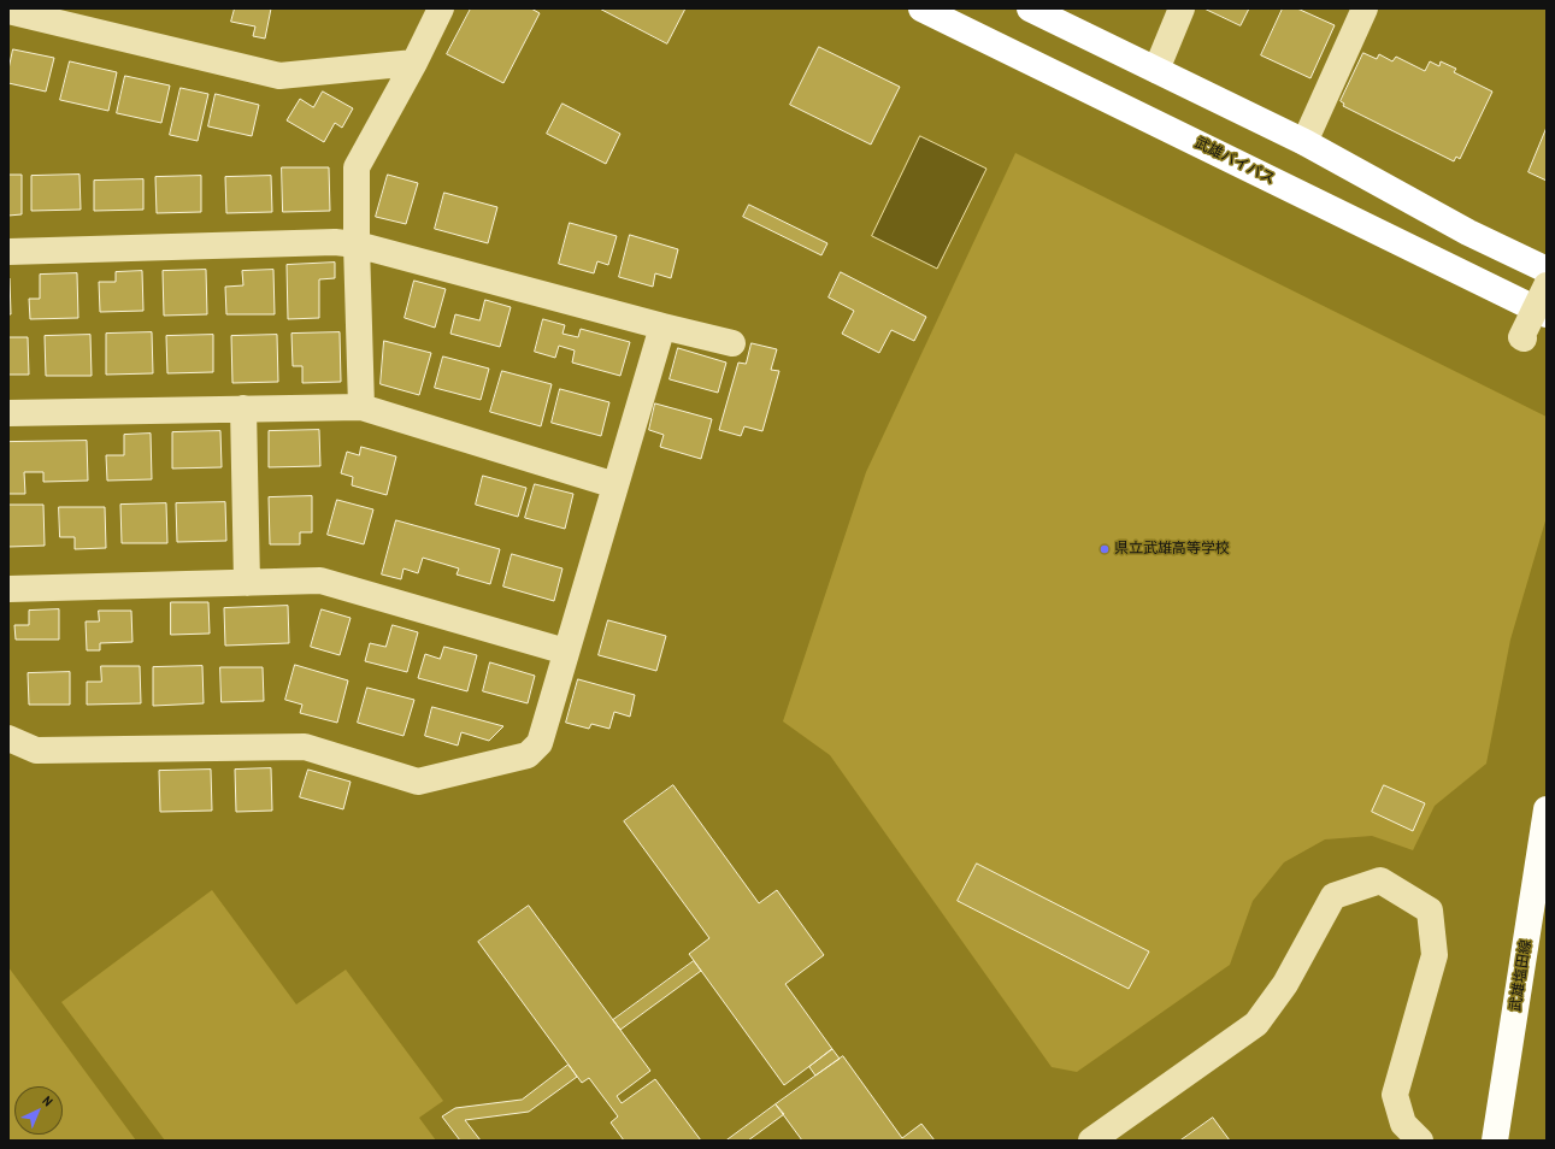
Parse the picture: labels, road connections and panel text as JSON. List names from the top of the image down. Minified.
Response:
{"streets":{"highway":["武雄バイパス"],"main road":["武雄塩田線"]},"places":["県立武雄高等学校"],"north":"top right"}
